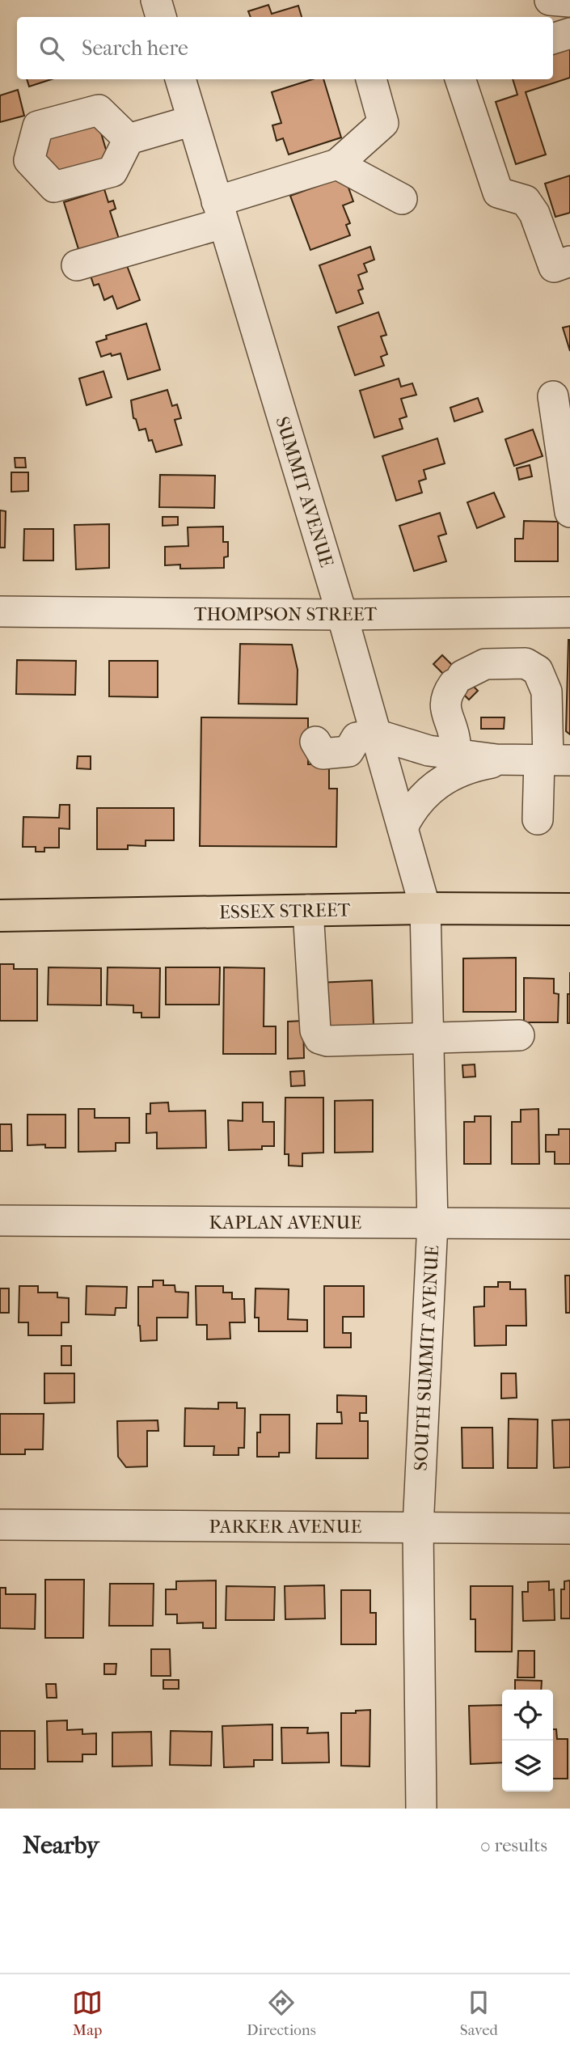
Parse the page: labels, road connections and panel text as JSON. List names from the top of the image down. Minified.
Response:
{"streets":{"main road":["ESSEX STREET"],"street":["SUMMIT AVENUE","THOMPSON STREET","KAPLAN AVENUE","SOUTH SUMMIT AVENUE","PARKER AVENUE"]},"crossings":[["SUMMIT AVENUE","THOMPSON STREET"],["SUMMIT AVENUE","ESSEX STREET"],["SUMMIT AVENUE","SOUTH SUMMIT AVENUE"],["ESSEX STREET","SOUTH SUMMIT AVENUE"],["KAPLAN AVENUE","SOUTH SUMMIT AVENUE"],["SOUTH SUMMIT AVENUE","PARKER AVENUE"]],"page":{"search":"Search here","heading":["Nearby","0 results"],"nav":["Map","Directions","Saved"]}}
